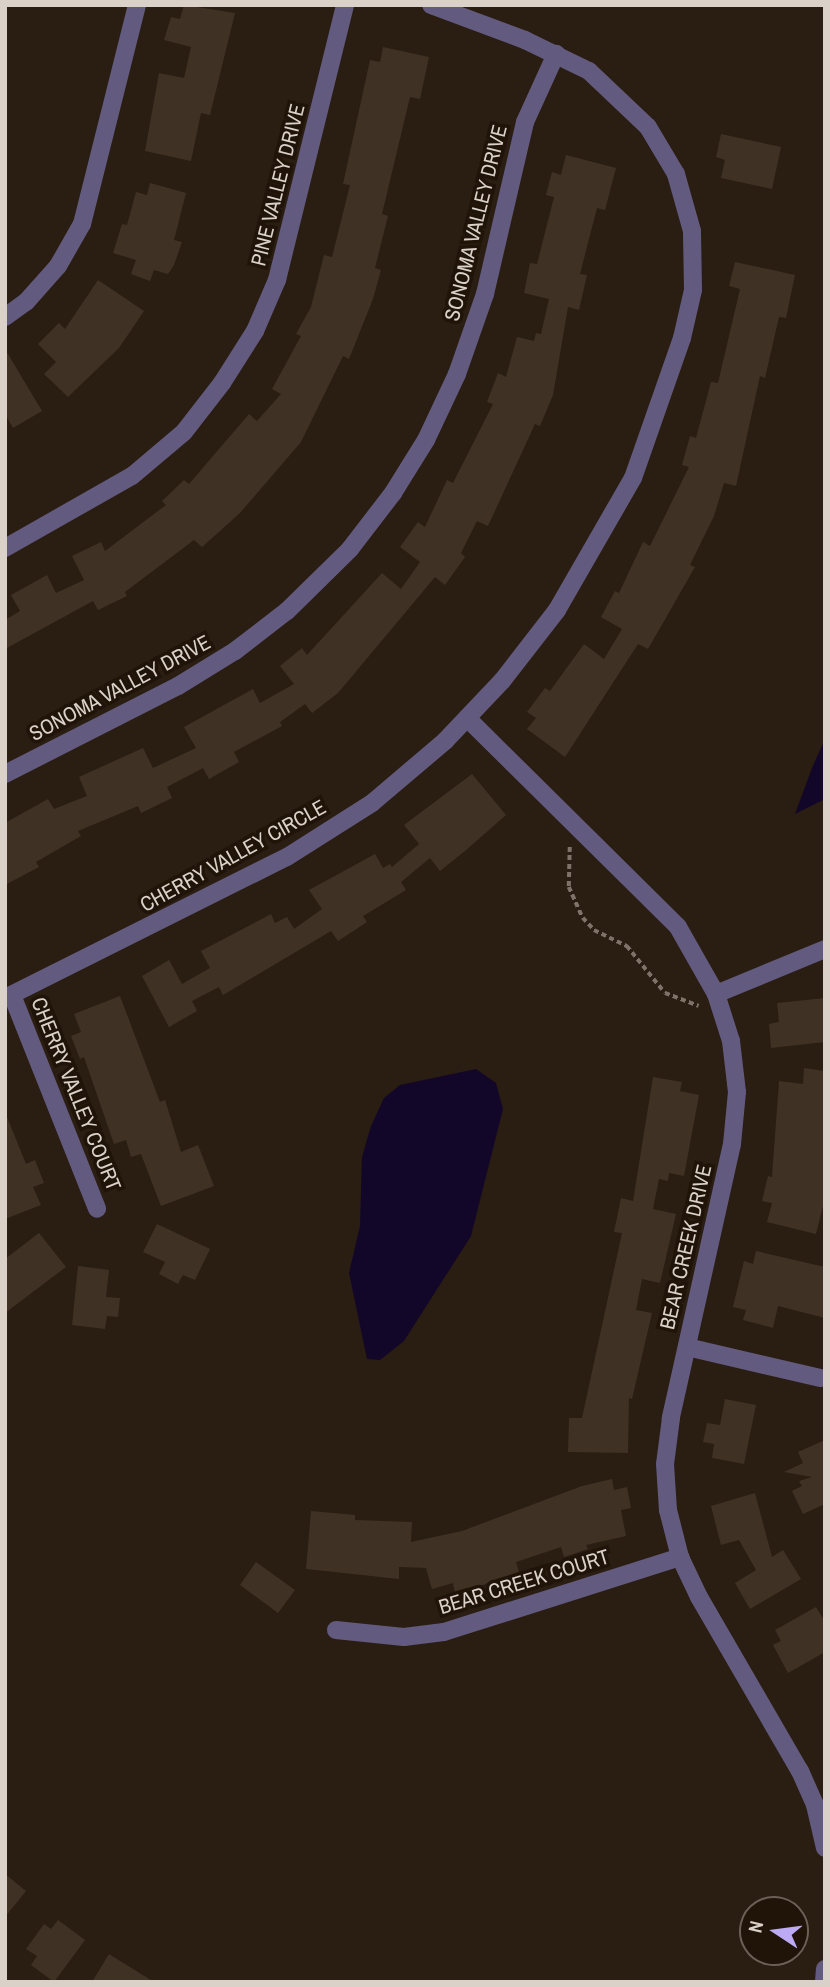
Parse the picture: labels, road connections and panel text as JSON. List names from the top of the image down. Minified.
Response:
{"streets":{"street":["PINE VALLEY DRIVE","SONOMA VALLEY DRIVE","CHERRY VALLEY CIRCLE","CHERRY VALLEY COURT","BEAR CREEK DRIVE","BEAR CREEK COURT"]},"crossings":[["SONOMA VALLEY DRIVE","CHERRY VALLEY CIRCLE"],["CHERRY VALLEY CIRCLE","CHERRY VALLEY COURT"],["CHERRY VALLEY CIRCLE","BEAR CREEK DRIVE"],["BEAR CREEK DRIVE","BEAR CREEK COURT"]],"north":"left"}
